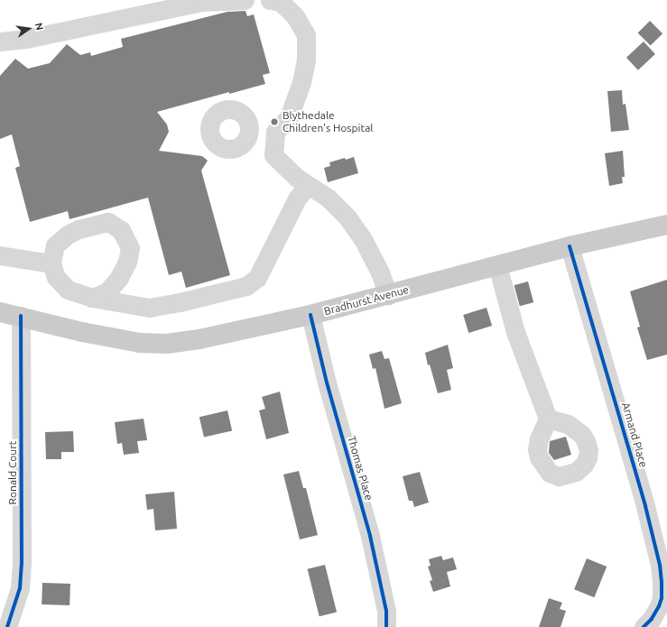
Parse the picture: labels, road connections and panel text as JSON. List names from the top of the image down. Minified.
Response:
{"streets":{"main road":["Bradhurst Avenue"],"street":["Armand Place","Thomas Place","Ronald Court"]},"crossings":[["Bradhurst Avenue","Armand Place"],["Bradhurst Avenue","Thomas Place"],["Bradhurst Avenue","Ronald Court"]],"places":["Blythedale Children's Hospital"],"north":"right"}
